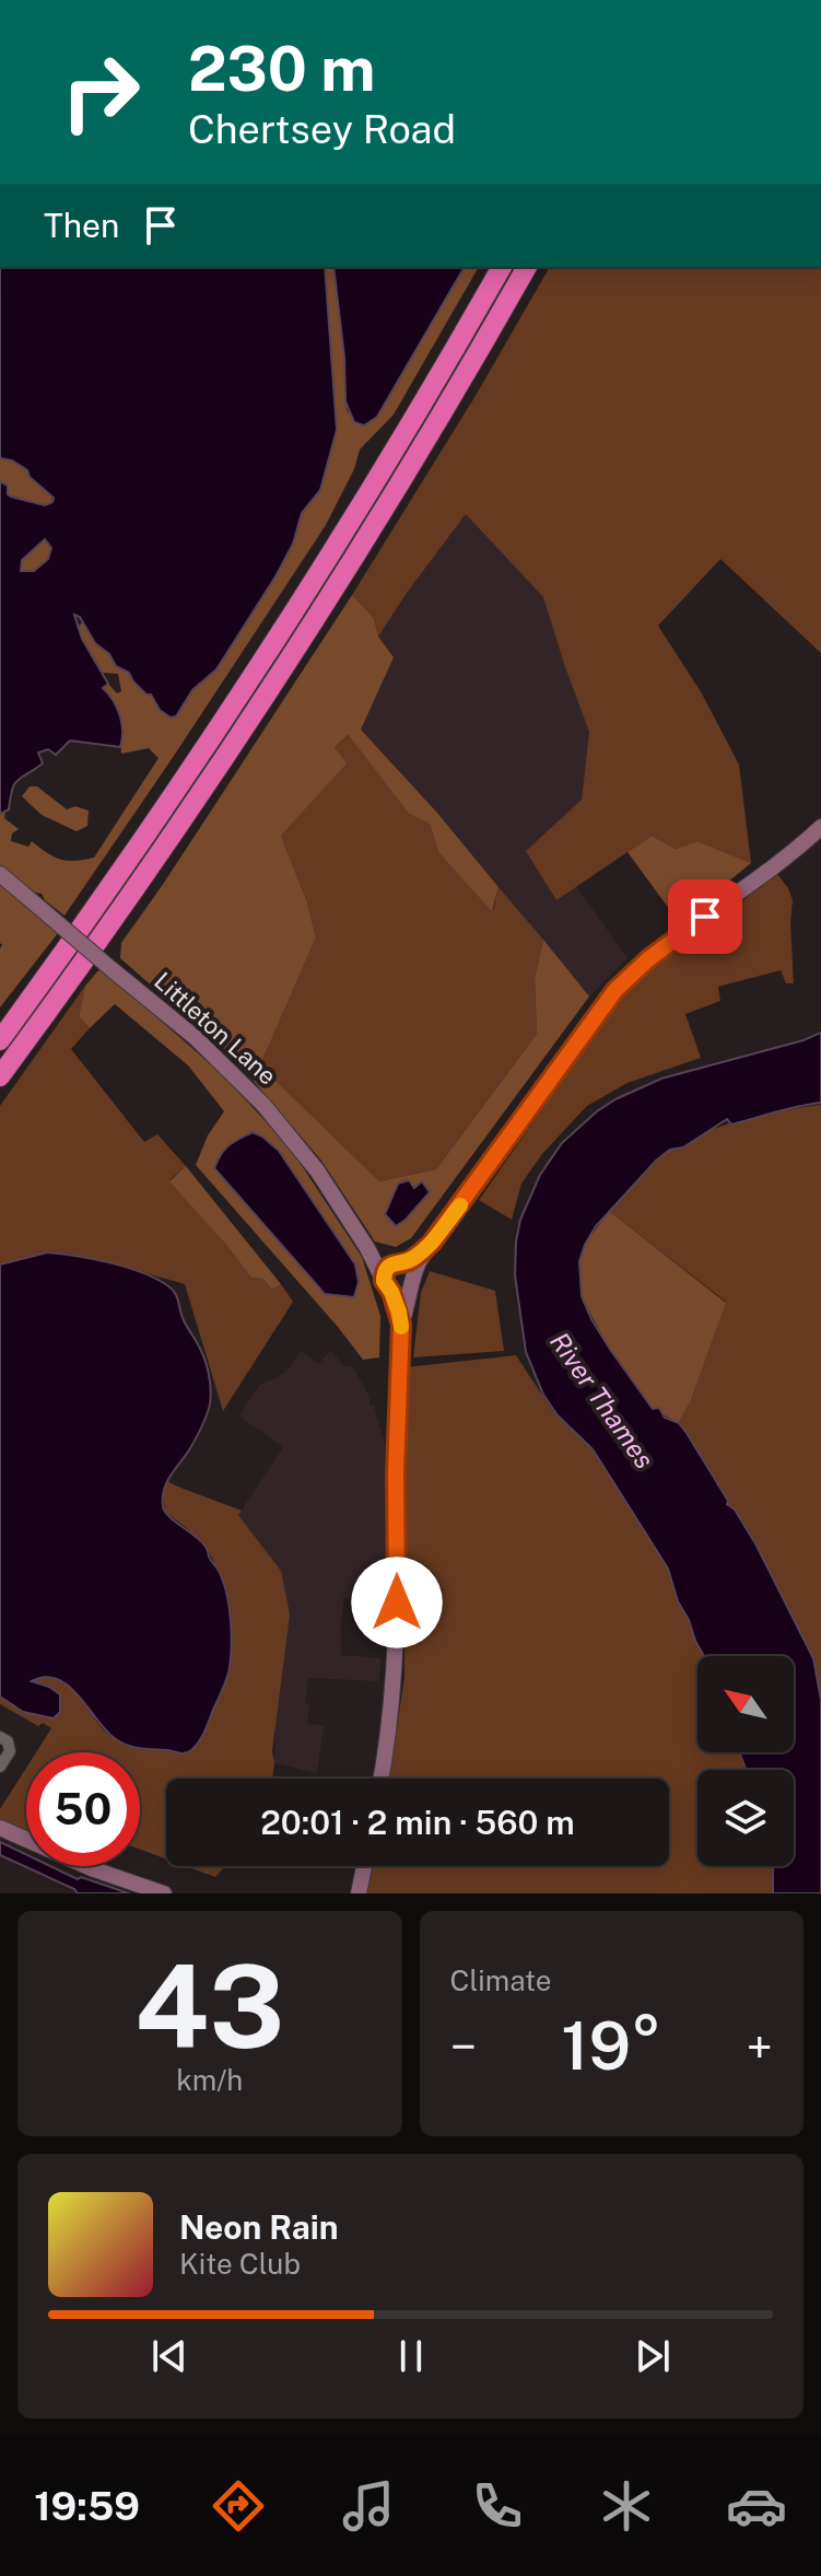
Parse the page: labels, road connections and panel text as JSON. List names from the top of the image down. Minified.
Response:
{"streets":{"main road":["Littleton Lane"]},"water":["River Thames"],"north":"top left","page":{"turn":["230 m","Chertsey Road"],"then":"Then","limit":"50","trip":"20:01 · 2 min · 560 m","tile":[["43","km/h"],"Climate"],"heat":["−","19°","+"],"song":["Neon Rain","Kite Club"],"tabs":"19:59"}}
